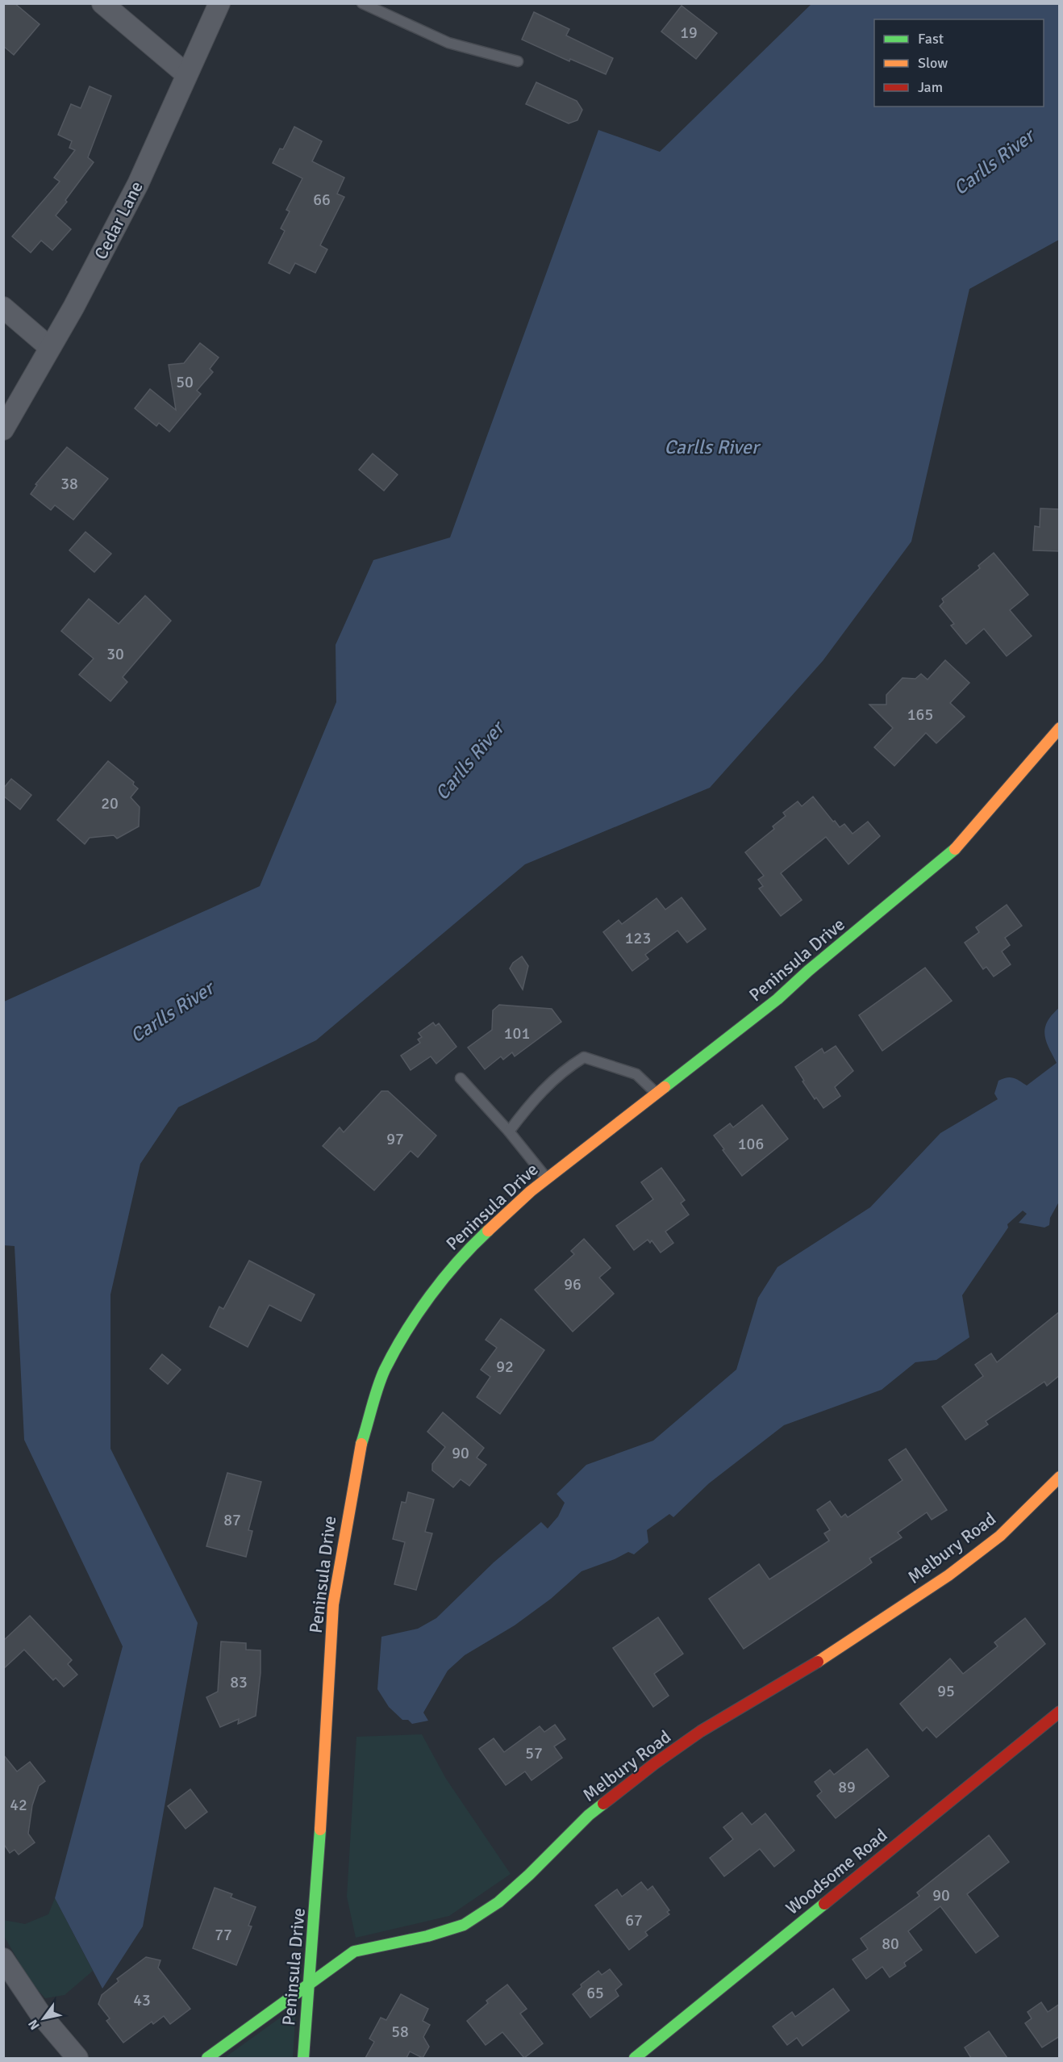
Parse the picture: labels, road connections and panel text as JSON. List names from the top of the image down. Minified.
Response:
{"streets":{"street":["Cedar Lane","Peninsula Drive","Melbury Road","Woodsome Road"]},"crossings":[["Peninsula Drive","Melbury Road"]],"water":["Carlls River"],"house_numbers":["19","66","50","38","30","165","20","123","101","97","106","96","92","90","87","83","95","57","89","42","90","67","77","80","65","43","58"],"legend":["Fast","Slow","Jam"],"north":"bottom left"}
